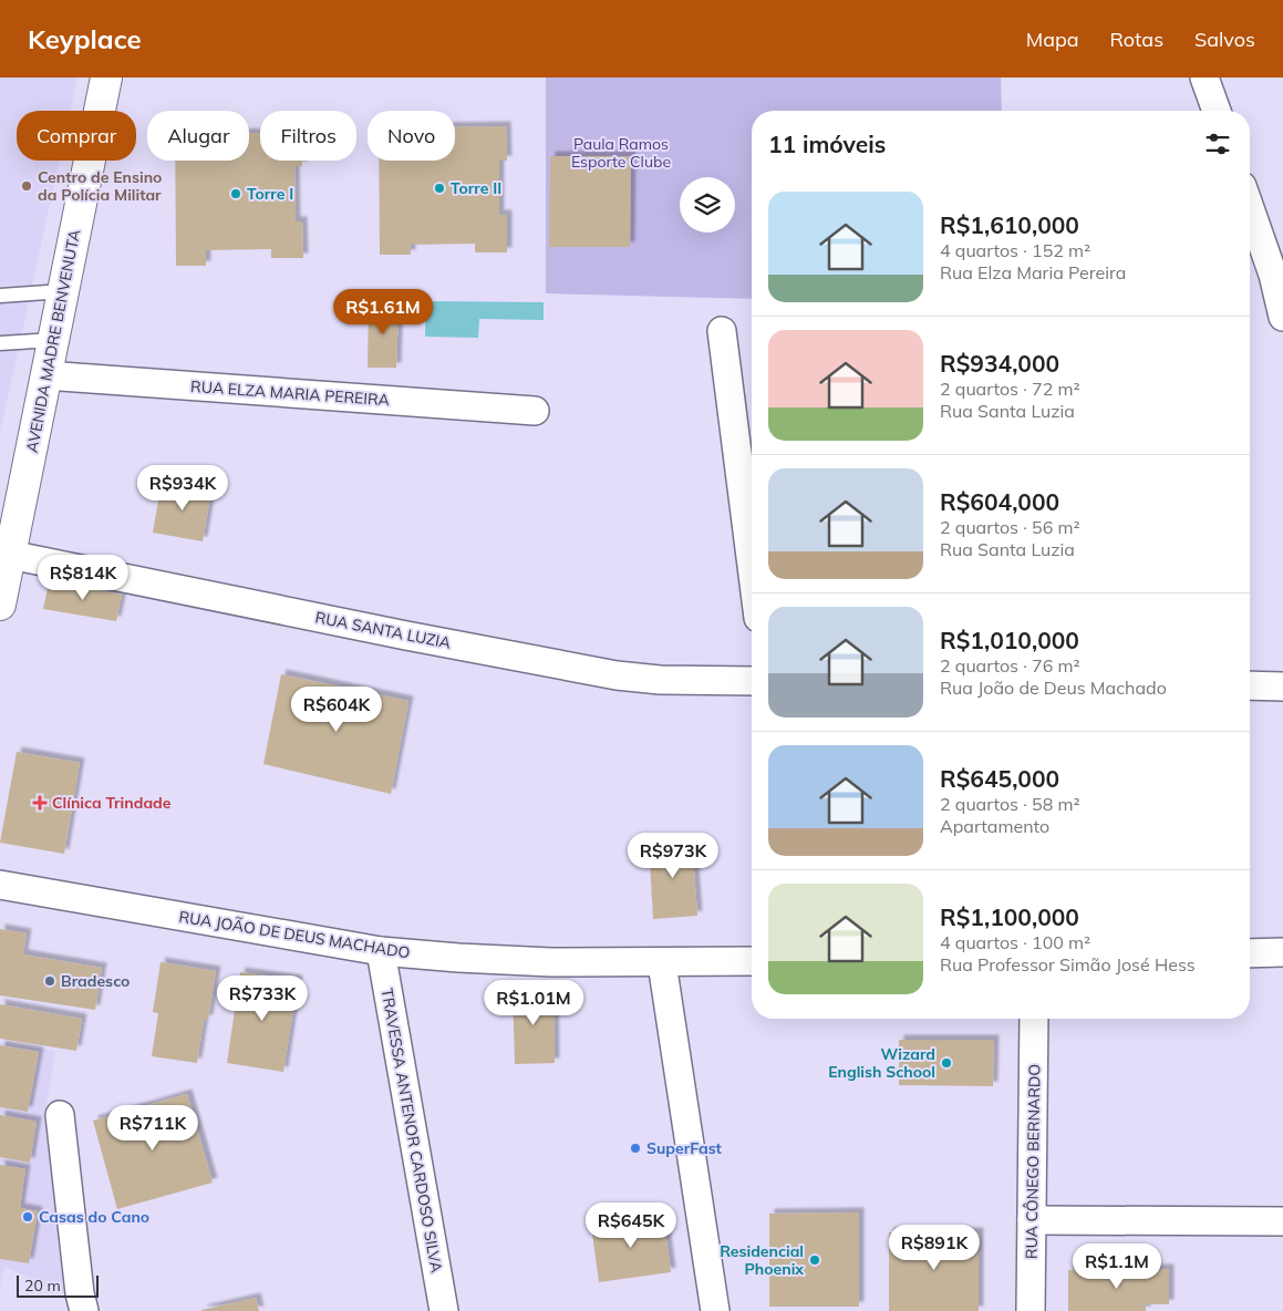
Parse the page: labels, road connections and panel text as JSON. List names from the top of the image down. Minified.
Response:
{"streets":{"main road":["AVENIDA MADRE BENVENUTA"],"street":["RUA ELZA MARIA PEREIRA","RUA SANTA LUZIA","RUA JOÃO DE DEUS MACHADO","TRAVESSA ANTENOR CARDOSO SILVA","RUA CÔNEGO BERNARDO"]},"crossings":[["AVENIDA MADRE BENVENUTA","RUA ELZA MARIA PEREIRA"],["AVENIDA MADRE BENVENUTA","RUA SANTA LUZIA"],["RUA JOÃO DE DEUS MACHADO","TRAVESSA ANTENOR CARDOSO SILVA"]],"parks":["Paula Ramos Esporte Clube"],"places":{"other":["Centro de Ensino da Polícia Militar","Torre II","Torre I","Bradesco","Wizard English School","SuperFast","Casas do Cano","Residencial Phoenix"],"health":["Clínica Trindade"]},"scale_bar":"20 m","page":{"header":"Keyplace","nav":["Mapa","Rotas","Salvos"],"chip":["Comprar","Alugar","Filtros","Novo"],"heading":"11 imóveis","list":[{"name":"R$1,610,000","note":"4 quartos · 152 m² · Rua Elza Maria Pereira"},{"name":"R$934,000","note":"2 quartos · 72 m² · Rua Santa Luzia"},{"name":"R$604,000","note":"2 quartos · 56 m² · Rua Santa Luzia"},{"name":"R$1,010,000","note":"2 quartos · 76 m² · Rua João de Deus Machado"},{"name":"R$645,000","note":"2 quartos · 58 m² · Apartamento"},{"name":"R$1,100,000","note":"4 quartos · 100 m² · Rua Professor Simão José Hess"}],"price":["R$1.61M","R$934K","R$814K","R$604K","R$973K","R$733K","R$1.01M","R$711K","R$645K","R$891K","R$1.1M"],"scale":"20 m"}}
